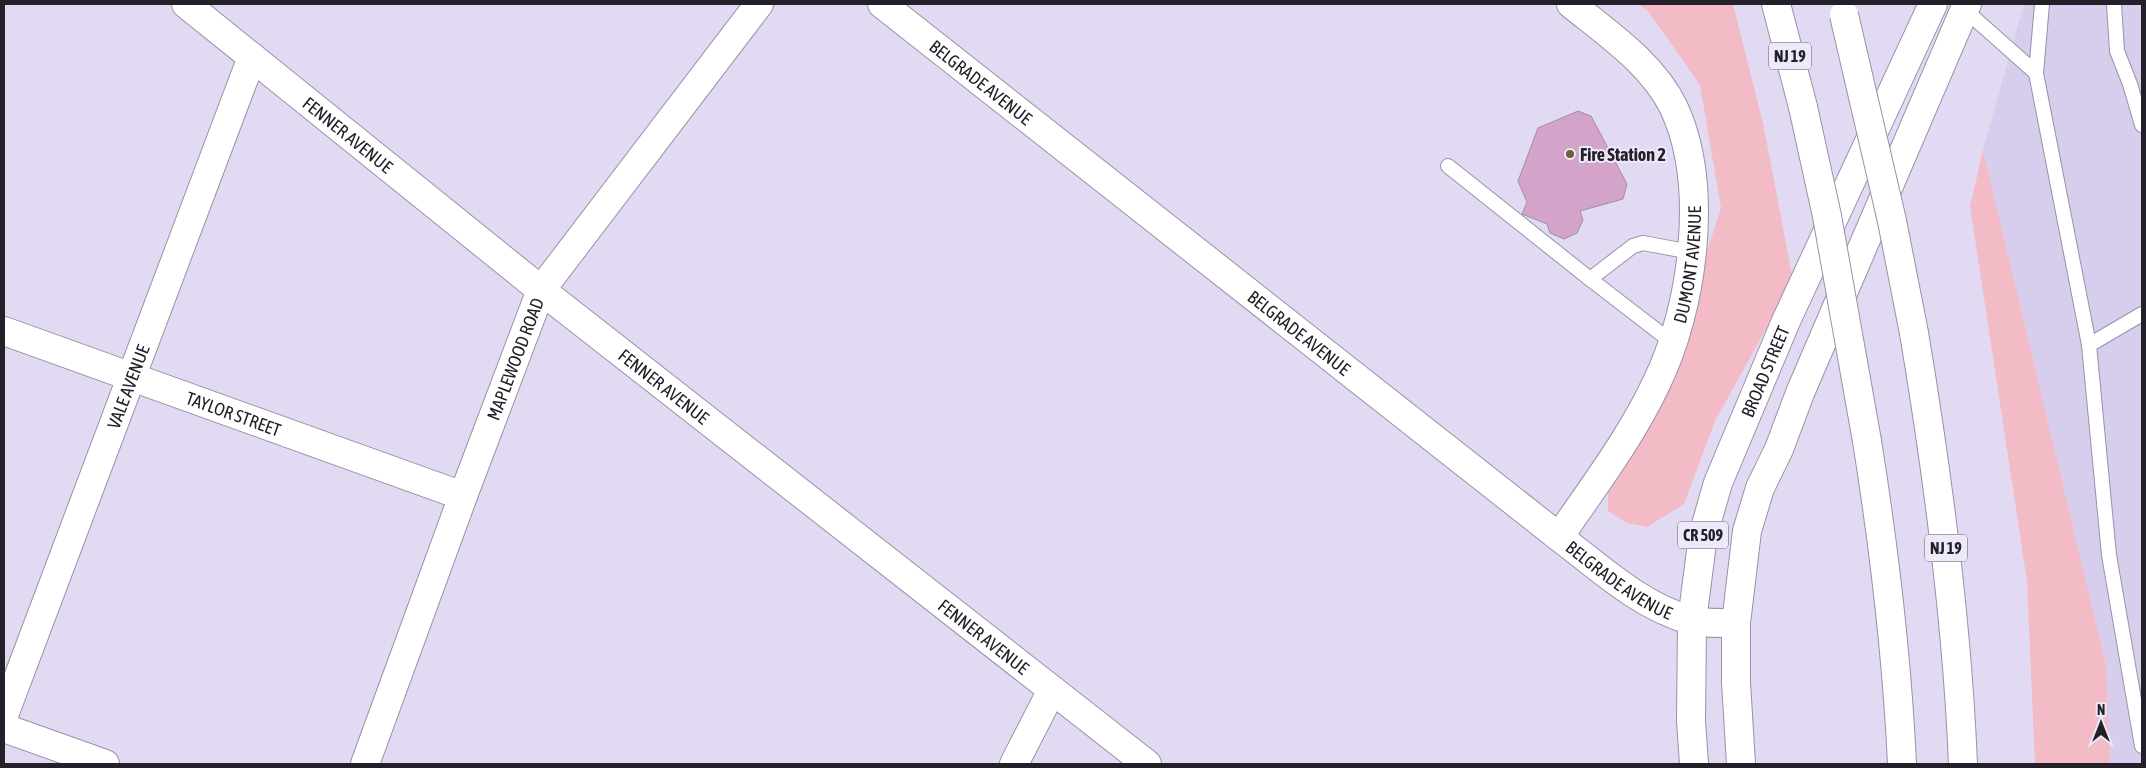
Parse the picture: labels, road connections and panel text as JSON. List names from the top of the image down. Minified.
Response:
{"streets":{"main road":["NJ 19","BELGRADE AVENUE","FENNER AVENUE","DUMONT AVENUE","MAPLEWOOD ROAD","BROAD STREET","VALE AVENUE","TAYLOR STREET","CR 509"]},"crossings":[["BELGRADE AVENUE","DUMONT AVENUE"],["BELGRADE AVENUE","BROAD STREET"],["BELGRADE AVENUE","CR 509"],["FENNER AVENUE","MAPLEWOOD ROAD"],["FENNER AVENUE","VALE AVENUE"],["MAPLEWOOD ROAD","TAYLOR STREET"],["VALE AVENUE","TAYLOR STREET"]],"places":["Fire Station 2"],"north":"top"}
